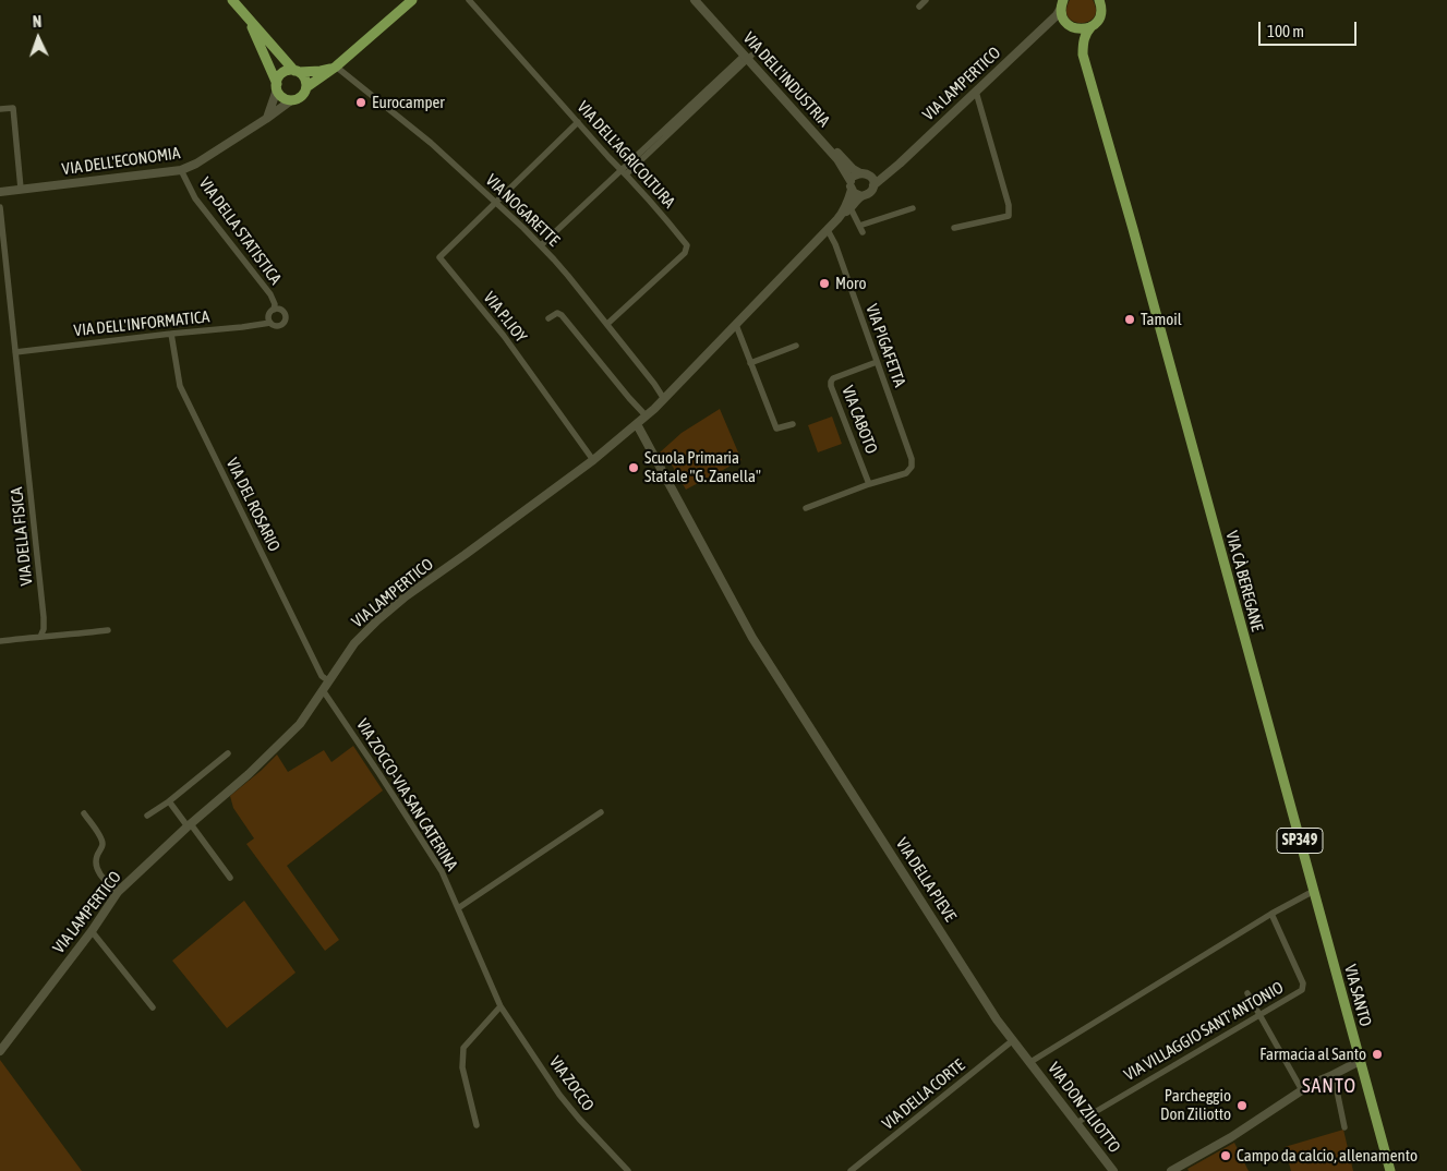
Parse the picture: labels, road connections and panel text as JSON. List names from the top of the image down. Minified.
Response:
{"streets":{"main road":["VIA CÀ BEREGANE","SP349","VIA SANTO"],"street":["VIA DELL'INDUSTRIA","VIA LAMPERTICO","VIA DELL'AGRICOLTURA","VIA DELL'ECONOMIA","VIA NOGARETTE","VIA DELLA STATISTICA","VIA P.LIOY","VIA DELL'INFORMATICA","VIA PIGAFETTA","VIA CABOTO","VIA DEL ROSARIO","VIA DELLA FISICA","VIA ZOCCO-VIA SAN CATERINA","VIA DELLA PIEVE","VIA VILLAGGIO SANT'ANTONIO","VIA ZOCCO","VIA DELLA CORTE","VIA DON ZILIOTTO"]},"crossings":[["VIA DELL'INDUSTRIA","VIA LAMPERTICO"],["VIA LAMPERTICO","VIA NOGARETTE"],["VIA LAMPERTICO","VIA P.LIOY"],["VIA LAMPERTICO","VIA PIGAFETTA"],["VIA LAMPERTICO","VIA DEL ROSARIO"],["VIA LAMPERTICO","VIA CÀ BEREGANE"],["VIA LAMPERTICO","VIA ZOCCO-VIA SAN CATERINA"],["VIA LAMPERTICO","VIA DELLA PIEVE"],["VIA DELL'AGRICOLTURA","VIA NOGARETTE"],["VIA DELL'ECONOMIA","VIA DELLA STATISTICA"],["VIA NOGARETTE","VIA P.LIOY"],["VIA DELLA STATISTICA","VIA DELL'INFORMATICA"],["VIA DELL'INFORMATICA","VIA DEL ROSARIO"],["VIA DELL'INFORMATICA","VIA DELLA FISICA"],["VIA PIGAFETTA","VIA CABOTO"],["VIA CÀ BEREGANE","VIA SANTO"],["VIA ZOCCO-VIA SAN CATERINA","VIA ZOCCO"],["VIA DELLA PIEVE","VIA DELLA CORTE"],["VIA DELLA PIEVE","VIA DON ZILIOTTO"],["VIA VILLAGGIO SANT'ANTONIO","VIA DON ZILIOTTO"]],"districts":["SANTO"],"places":["Eurocamper","Moro","Tamoil","Scuola Primaria Statale \"G. Zanella\"","Farmacia al Santo","Parcheggio Don Ziliotto","Campo da calcio, allenamento"],"scale_bar":"100 m","north":"top"}
